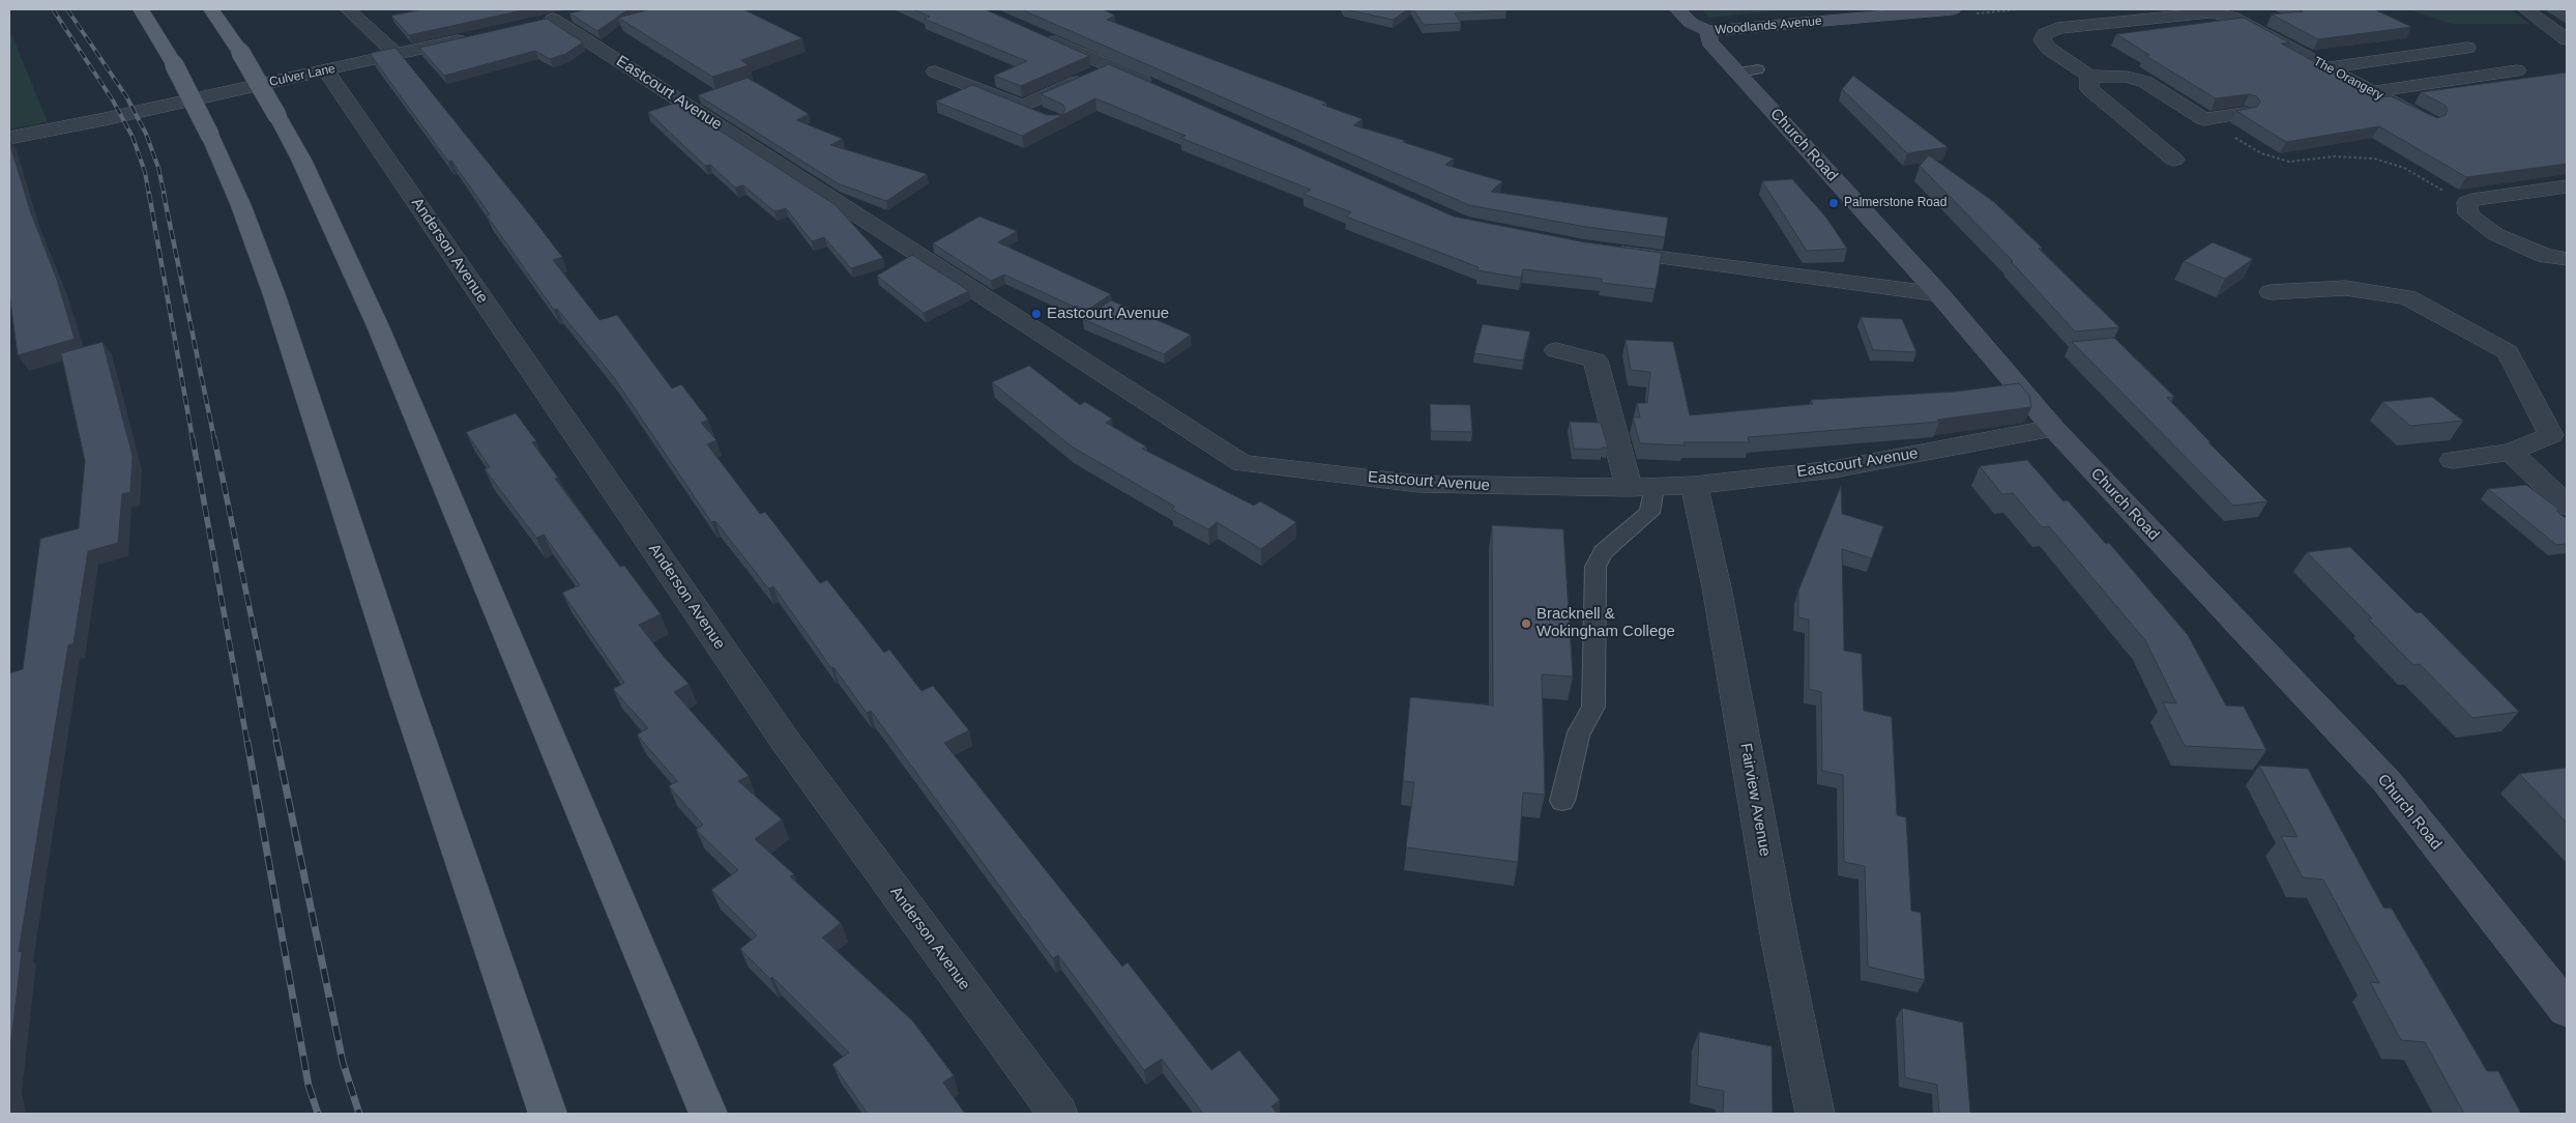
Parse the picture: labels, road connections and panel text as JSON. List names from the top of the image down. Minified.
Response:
{"streets":{"main road":["Woodlands Avenue","Church Road"],"street":["Culver Lane","The Orangery","Eastcourt Avenue","Anderson Avenue","Fairview Avenue"]},"crossings":[["Woodlands Avenue","Church Road"],["Culver Lane","Anderson Avenue"],["Eastcourt Avenue","Church Road"],["Eastcourt Avenue","Fairview Avenue"]],"places":["Palmerstone Road","Eastcourt Avenue","Bracknell & Wokingham College"]}
